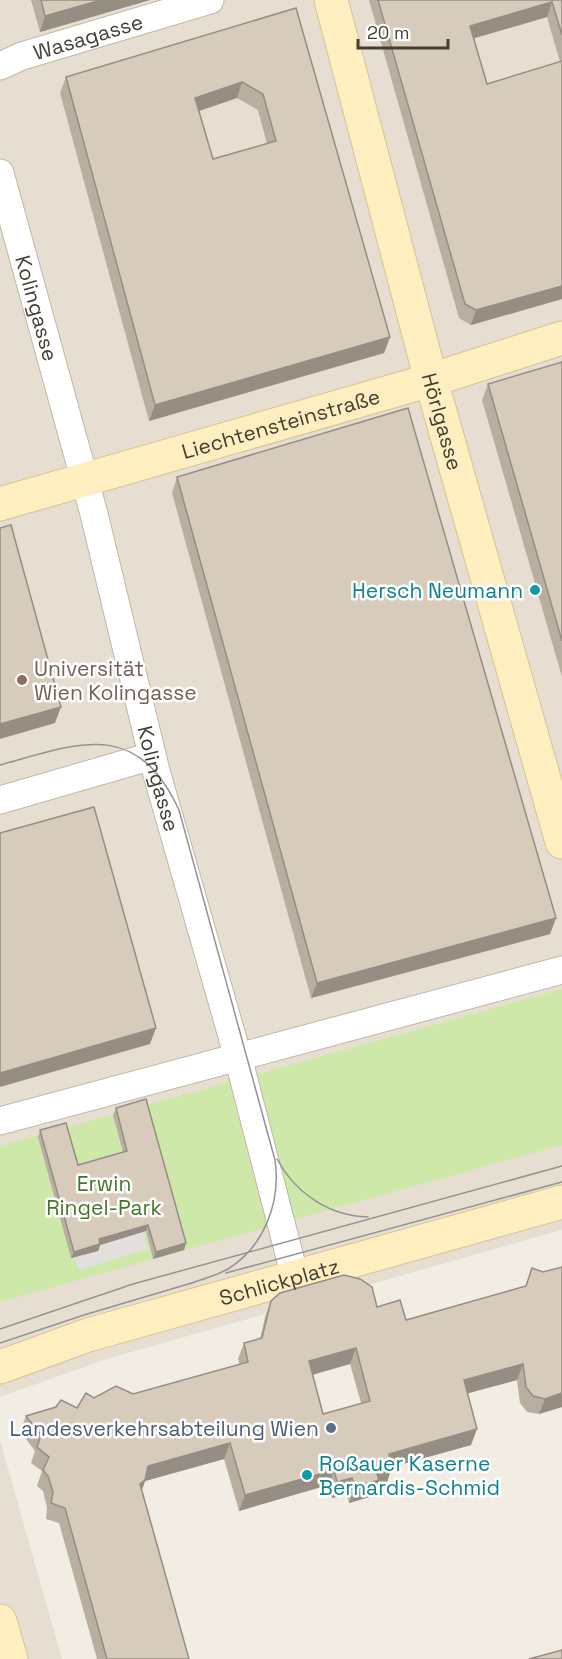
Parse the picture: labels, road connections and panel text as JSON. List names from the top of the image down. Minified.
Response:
{"streets":{"street":["Wasagasse","Kolingasse","Hörlgasse","Liechtensteinstraße","Schlickplatz"]},"crossings":[["Kolingasse","Liechtensteinstraße"],["Kolingasse","Schlickplatz"],["Hörlgasse","Liechtensteinstraße"]],"parks":["Erwin Ringel-Park"],"places":["Hersch Neumann","Universität Wien Kolingasse","Landesverkehrsabteilung Wien","Roßauer Kaserne Bernardis-Schmid"],"scale_bar":"20 m"}
